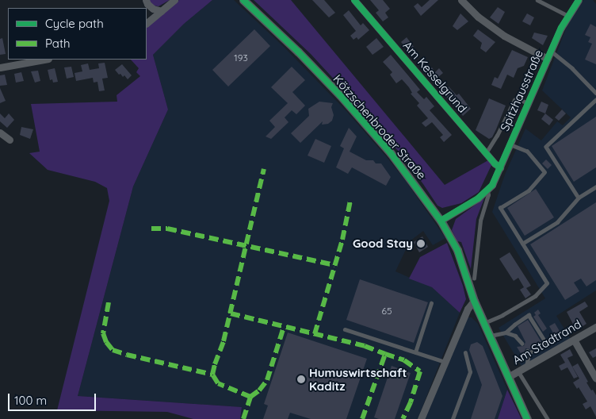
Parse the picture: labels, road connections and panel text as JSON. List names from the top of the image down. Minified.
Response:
{"streets":{"street":["Am Kesselgrund","Spitzhausstraße","Kötzschenbroder Straße","Am Stadtrand"]},"crossings":[["Am Kesselgrund","Spitzhausstraße"],["Spitzhausstraße","Kötzschenbroder Straße"],["Kötzschenbroder Straße","Am Stadtrand"]],"places":["Good Stay","Humuswirtschaft Kaditz"],"house_numbers":["193","65"],"legend":["Cycle path","Path"],"scale_bar":"100 m"}
